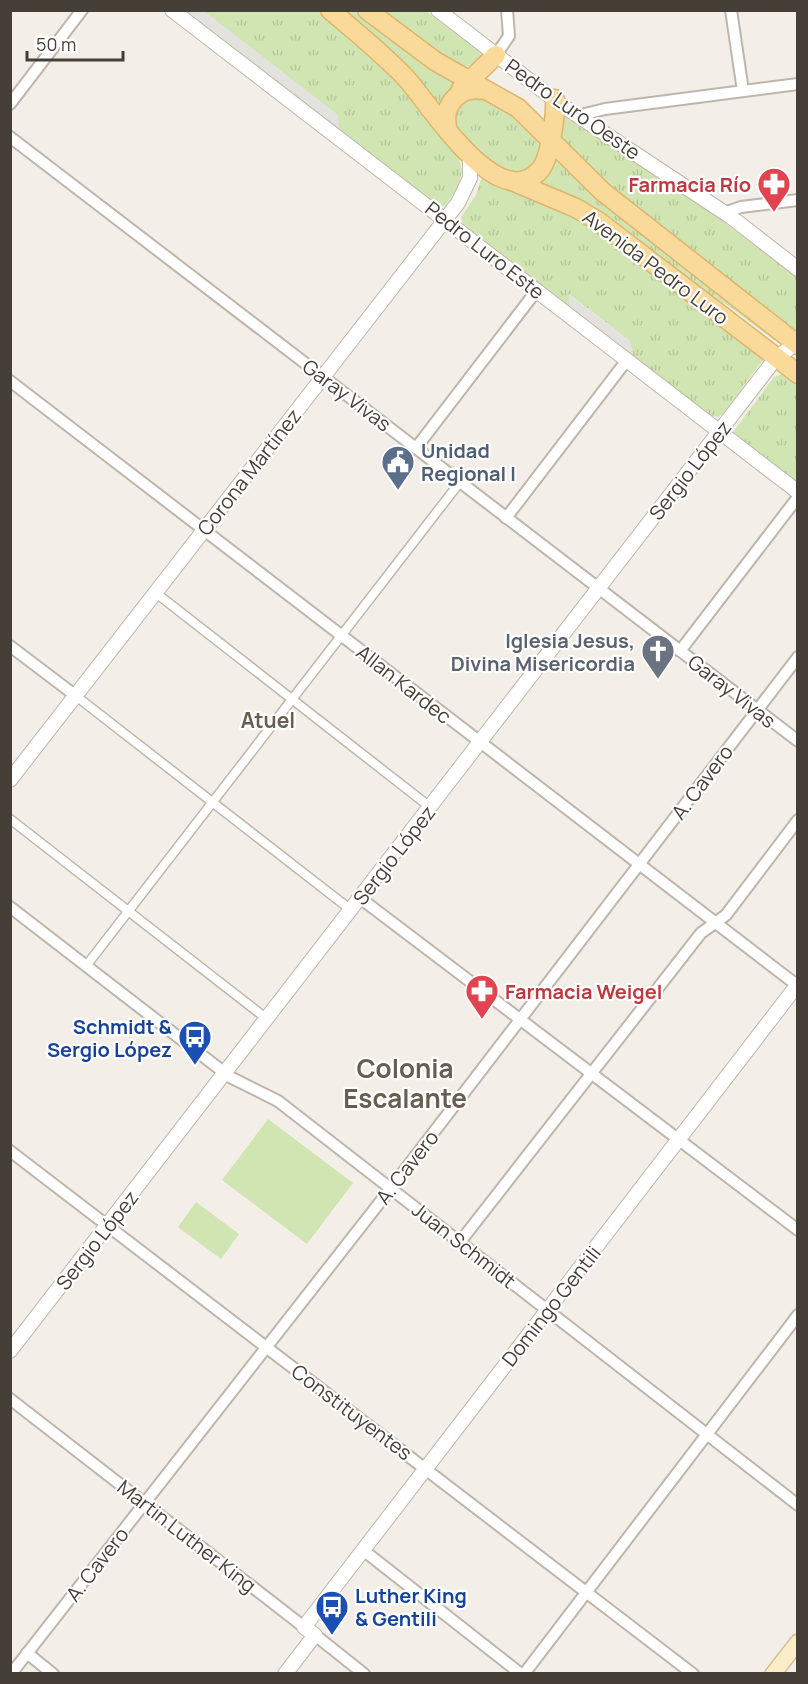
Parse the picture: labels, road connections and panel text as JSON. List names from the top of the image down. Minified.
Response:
{"streets":{"main road":["Avenida Pedro Luro"],"street":["Pedro Luro Oeste","Pedro Luro Este","Garay Vivas","Sergio López","Corona Martínez","Allan Kardec","A. Cavero","Juan Schmidt","Domingo Gentili","Constituyentes","Martin Luther King"]},"crossings":[["Pedro Luro Este","Sergio López"],["Pedro Luro Este","Corona Martínez"],["Avenida Pedro Luro","Sergio López"],["Avenida Pedro Luro","Corona Martínez"],["Garay Vivas","Sergio López"],["Garay Vivas","Corona Martínez"],["Garay Vivas","A. Cavero"],["Sergio López","Allan Kardec"],["Sergio López","Juan Schmidt"],["Sergio López","Constituyentes"],["Corona Martínez","Allan Kardec"],["Allan Kardec","A. Cavero"],["Allan Kardec","Domingo Gentili"],["A. Cavero","Juan Schmidt"],["A. Cavero","Constituyentes"],["A. Cavero","Martin Luther King"],["Juan Schmidt","Domingo Gentili"],["Domingo Gentili","Constituyentes"],["Domingo Gentili","Martin Luther King"]],"districts":["Atuel","Colonia Escalante"],"places":{"pharmacy":["Farmacia Río","Farmacia Weigel"],"public building":["Unidad Regional I"],"church":["Iglesia Jesus, Divina Misericordia"],"bus stop":["Schmidt & Sergio López","Luther King & Gentili"]},"scale_bar":"50 m"}
